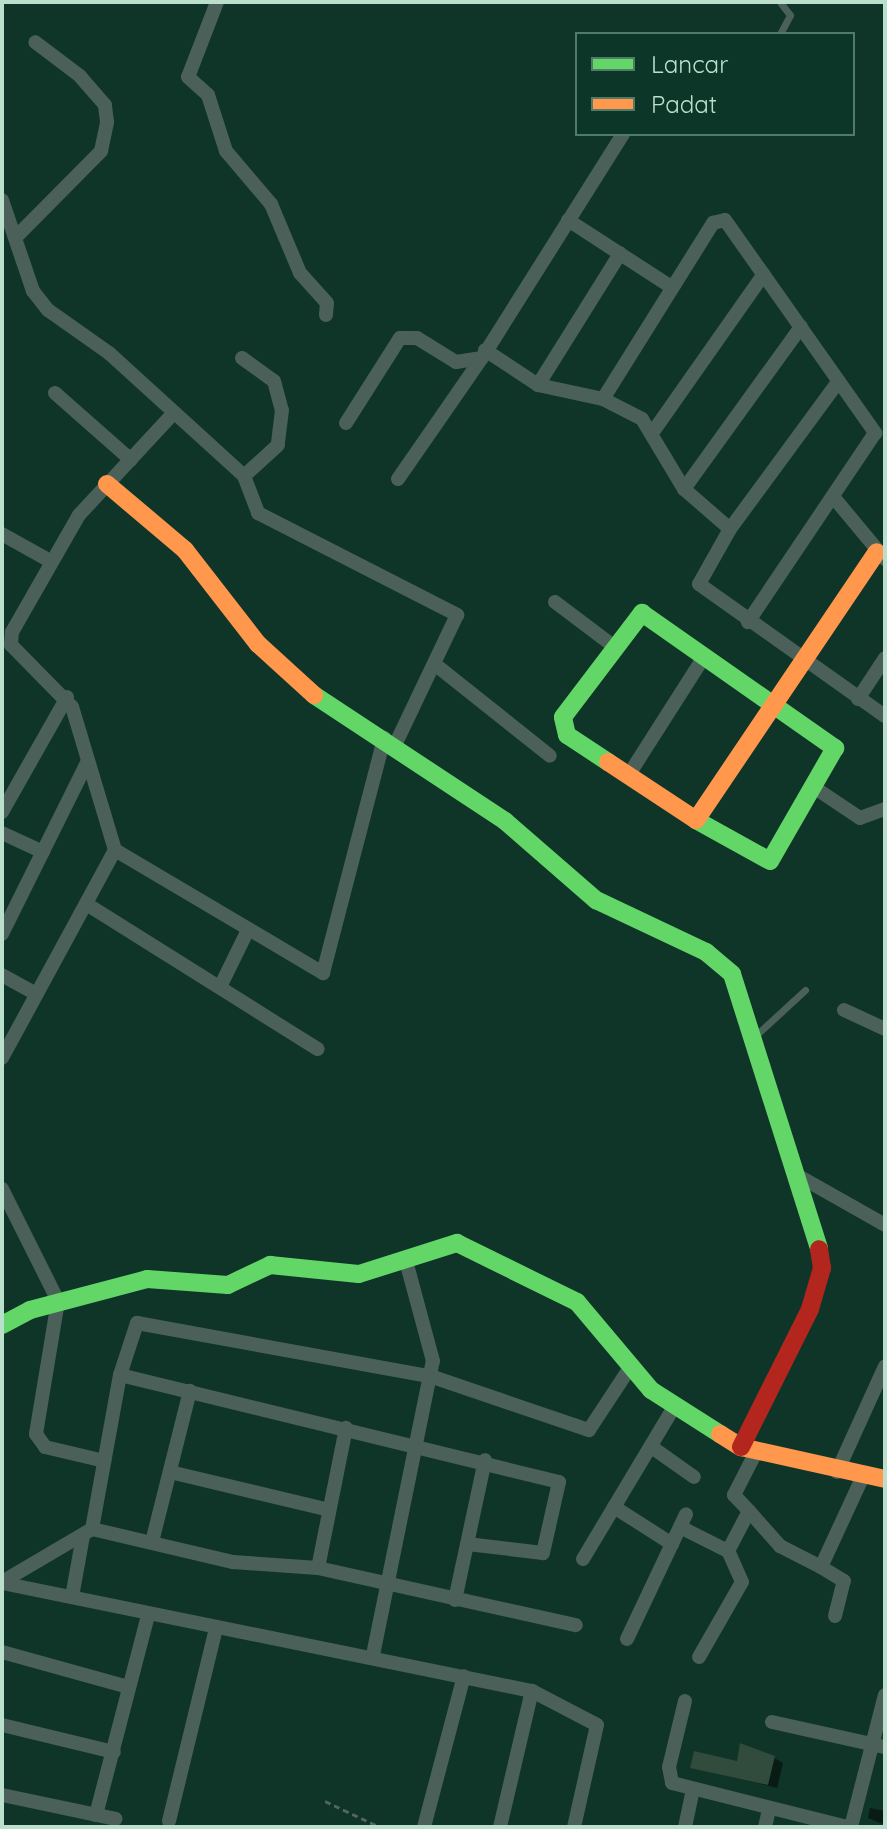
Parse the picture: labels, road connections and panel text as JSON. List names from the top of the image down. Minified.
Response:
{"legend":["Lancar","Padat"]}
